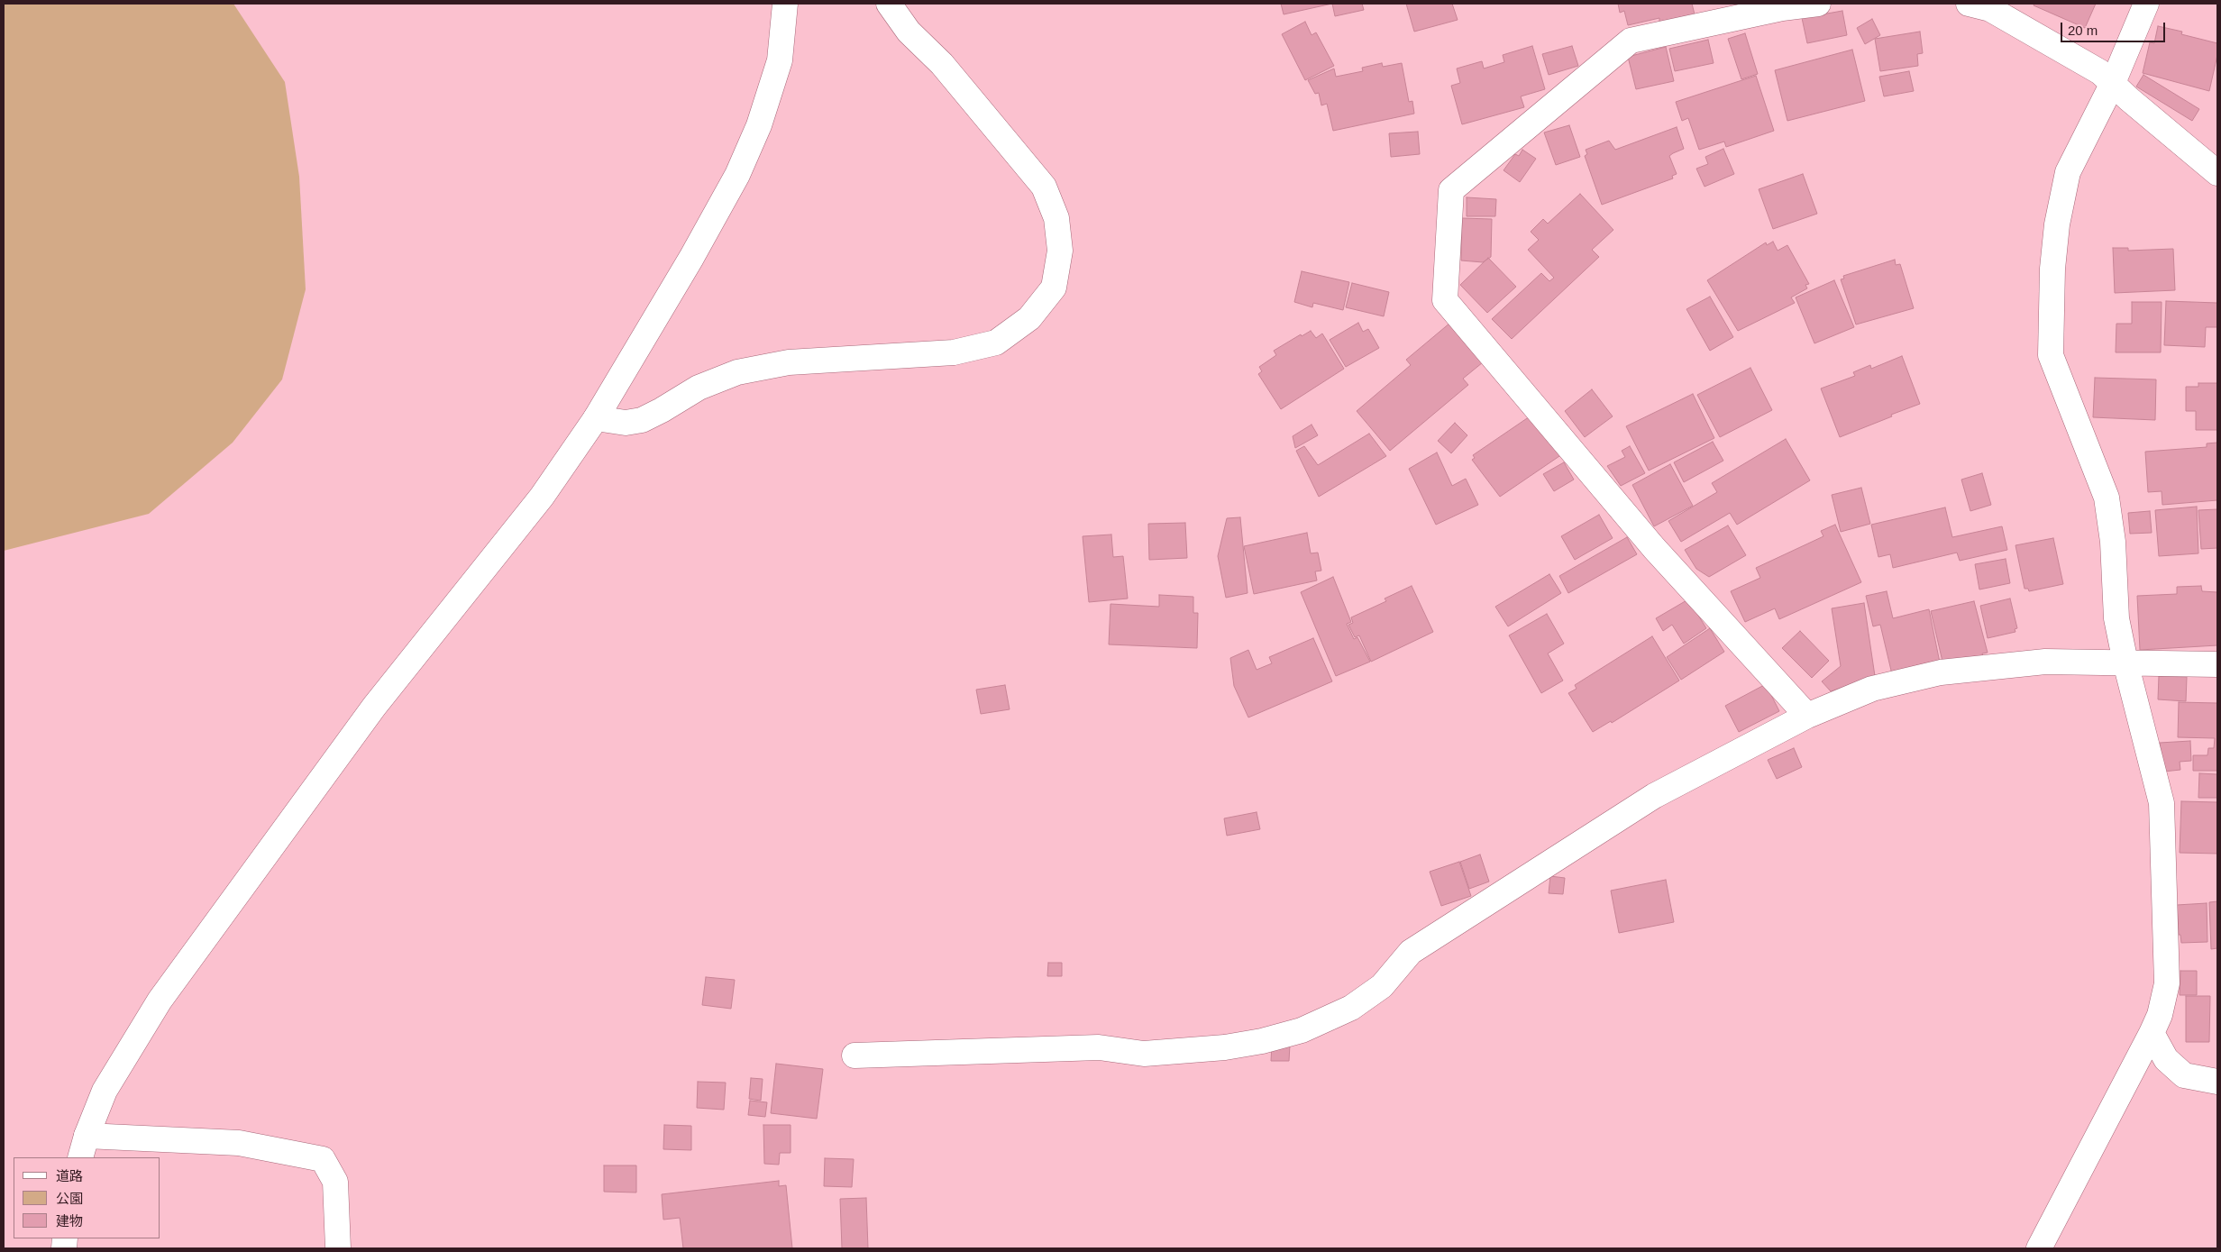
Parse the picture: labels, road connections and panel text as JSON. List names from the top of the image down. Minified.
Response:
{"legend":["道路","公園","建物"],"scale_bar":"20 m"}
